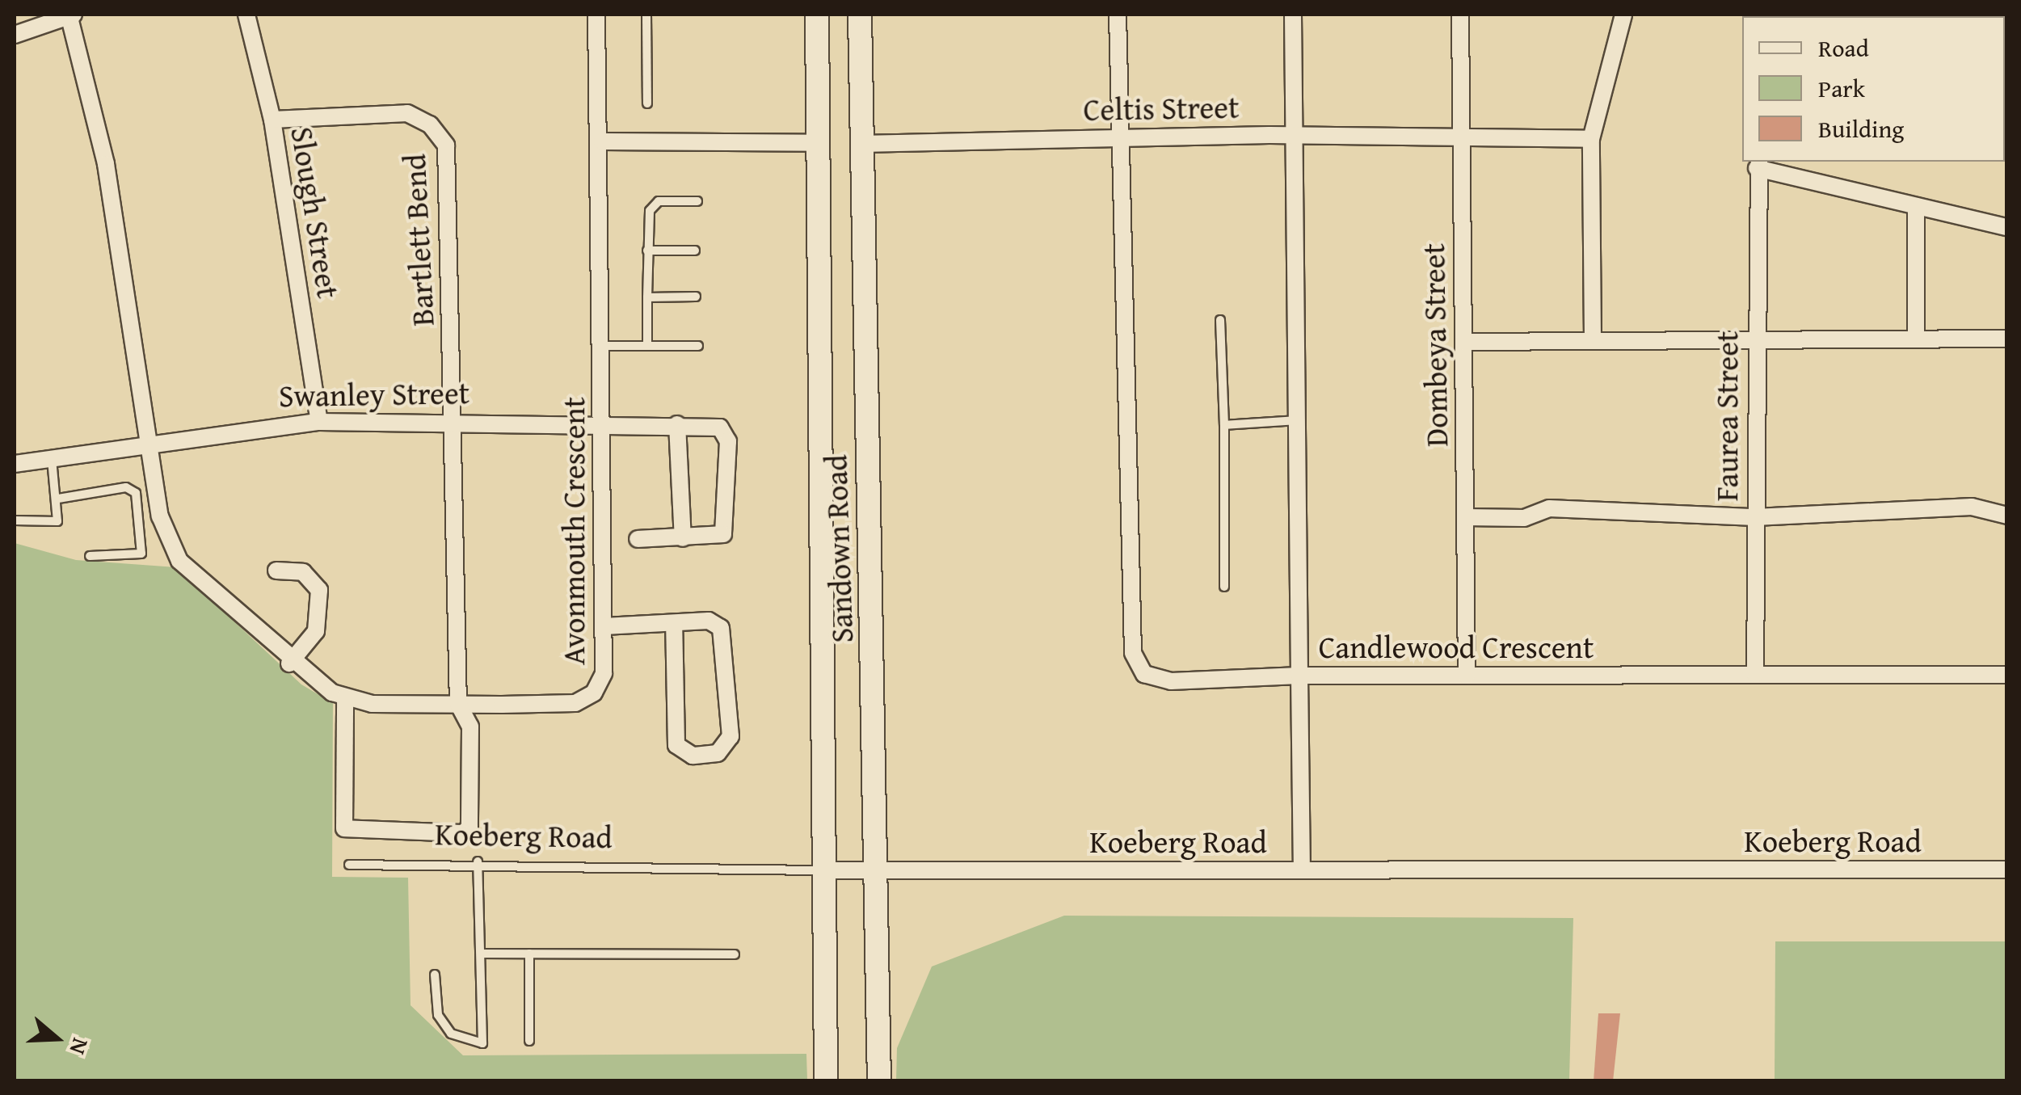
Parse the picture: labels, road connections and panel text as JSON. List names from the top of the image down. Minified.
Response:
{"streets":{"main road":["Sandown Road"],"street":["Celtis Street","Slough Street","Bartlett Bend","Dombeya Street","Swanley Street","Faurea Street","Avonmouth Crescent","Candlewood Crescent","Koeberg Road"]},"crossings":[["Celtis Street","Dombeya Street"],["Celtis Street","Sandown Road"],["Celtis Street","Candlewood Crescent"],["Slough Street","Bartlett Bend"],["Slough Street","Swanley Street"],["Bartlett Bend","Swanley Street"],["Dombeya Street","Candlewood Crescent"],["Swanley Street","Avonmouth Crescent"],["Faurea Street","Candlewood Crescent"],["Sandown Road","Koeberg Road"]],"legend":["Road","Park","Building"],"north":"right"}
